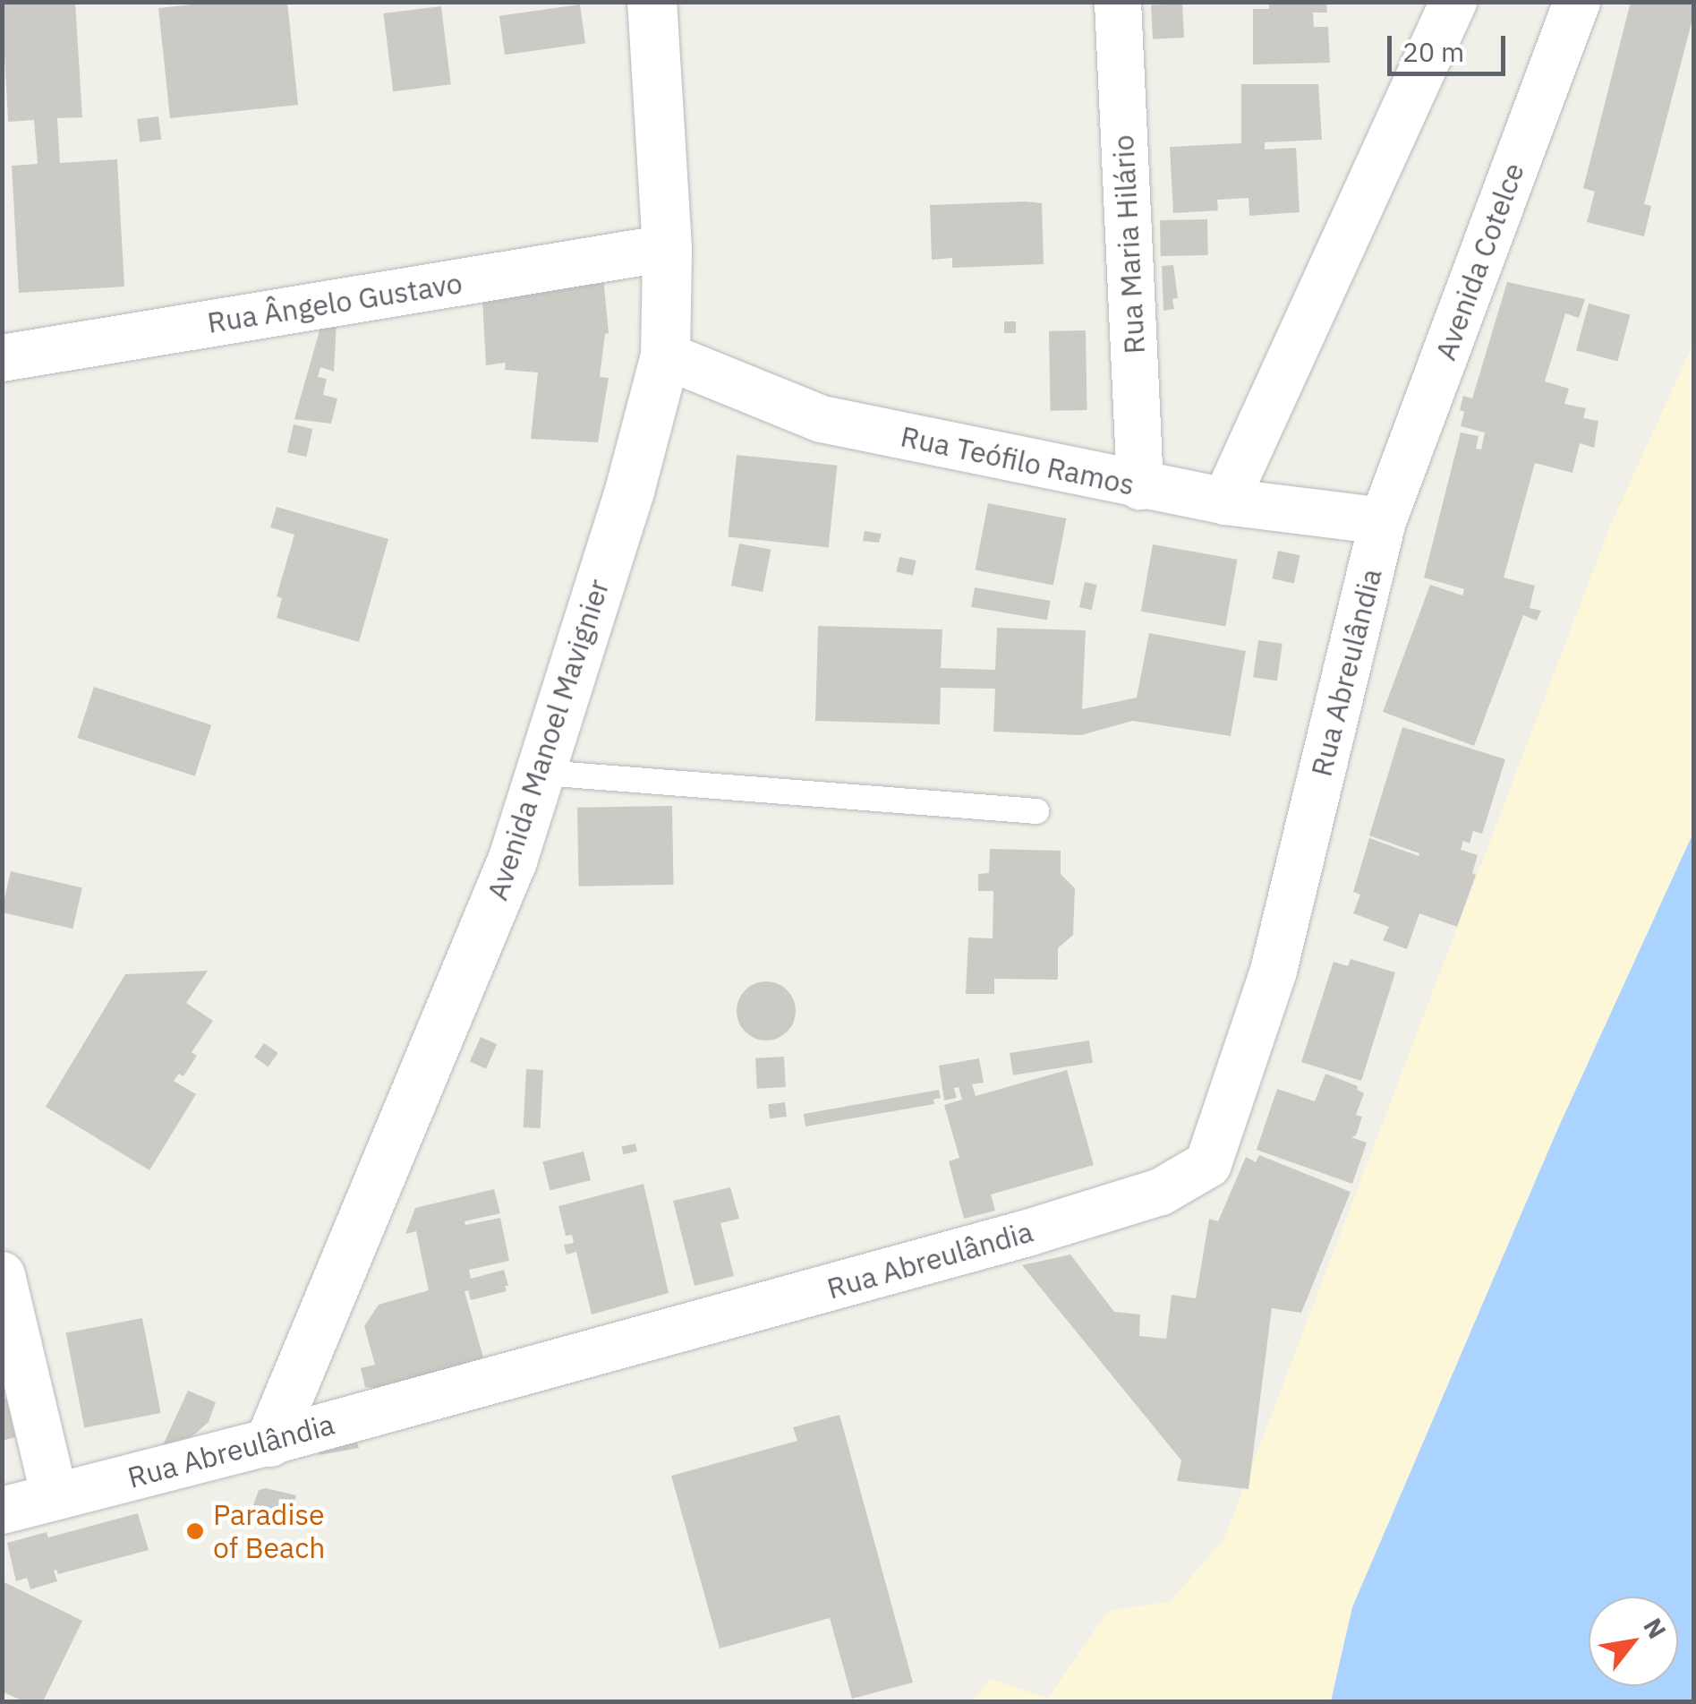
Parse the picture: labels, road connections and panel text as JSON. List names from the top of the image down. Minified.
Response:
{"streets":{"street":["Rua Maria Hilário","Avenida Cotelce","Rua Ângelo Gustavo","Rua Teófilo Ramos","Rua Abreulândia","Avenida Manoel Mavignier"]},"crossings":[["Rua Maria Hilário","Rua Teófilo Ramos"],["Avenida Cotelce","Rua Teófilo Ramos"],["Avenida Cotelce","Rua Abreulândia"],["Rua Ângelo Gustavo","Avenida Manoel Mavignier"],["Rua Teófilo Ramos","Rua Abreulândia"],["Rua Teófilo Ramos","Avenida Manoel Mavignier"],["Rua Abreulândia","Avenida Manoel Mavignier"]],"places":["Paradise of Beach"],"scale_bar":"20 m","north":"top right"}
